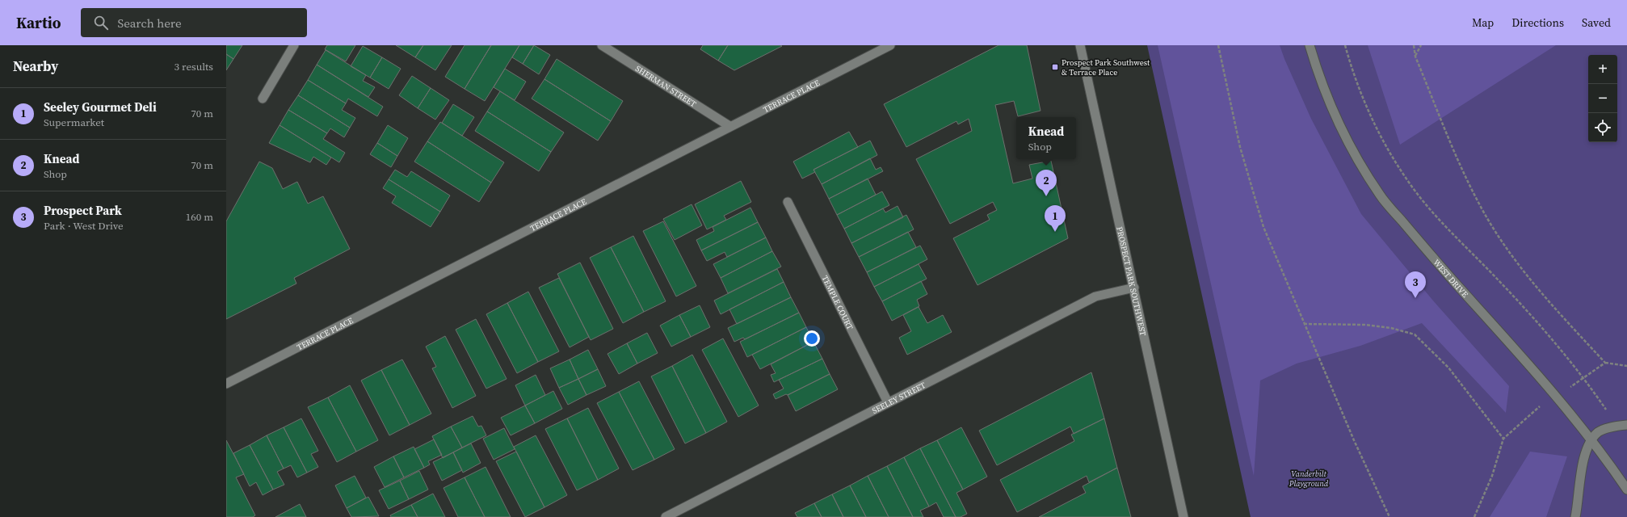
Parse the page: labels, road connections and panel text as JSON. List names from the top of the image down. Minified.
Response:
{"streets":{"street":["SHERMAN STREET","TERRACE PLACE","WEST DRIVE","PROSPECT PARK SOUTHWEST","TEMPLE COURT","SEELEY STREET"]},"crossings":[["SHERMAN STREET","TERRACE PLACE"],["PROSPECT PARK SOUTHWEST","SEELEY STREET"],["TEMPLE COURT","SEELEY STREET"]],"parks":["Vanderbilt Playground"],"places":{"transit":["Prospect Park Southwest & Terrace Place"]},"page":{"header":"Kartio","search":"Search here","nav":["Map","Directions","Saved"],"heading":["Nearby","3 results"],"map_buttons":["+","−"],"list":[{"mark":"1","name":"Seeley Gourmet Deli","note":"Supermarket","value":"70 m"},{"mark":"2","name":"Knead","note":"Shop","value":"70 m"},{"mark":"3","name":"Prospect Park","note":"Park · West Drive","value":"160 m"}],"popup":["Knead","Shop"],"pins":["2","1","3"]}}
